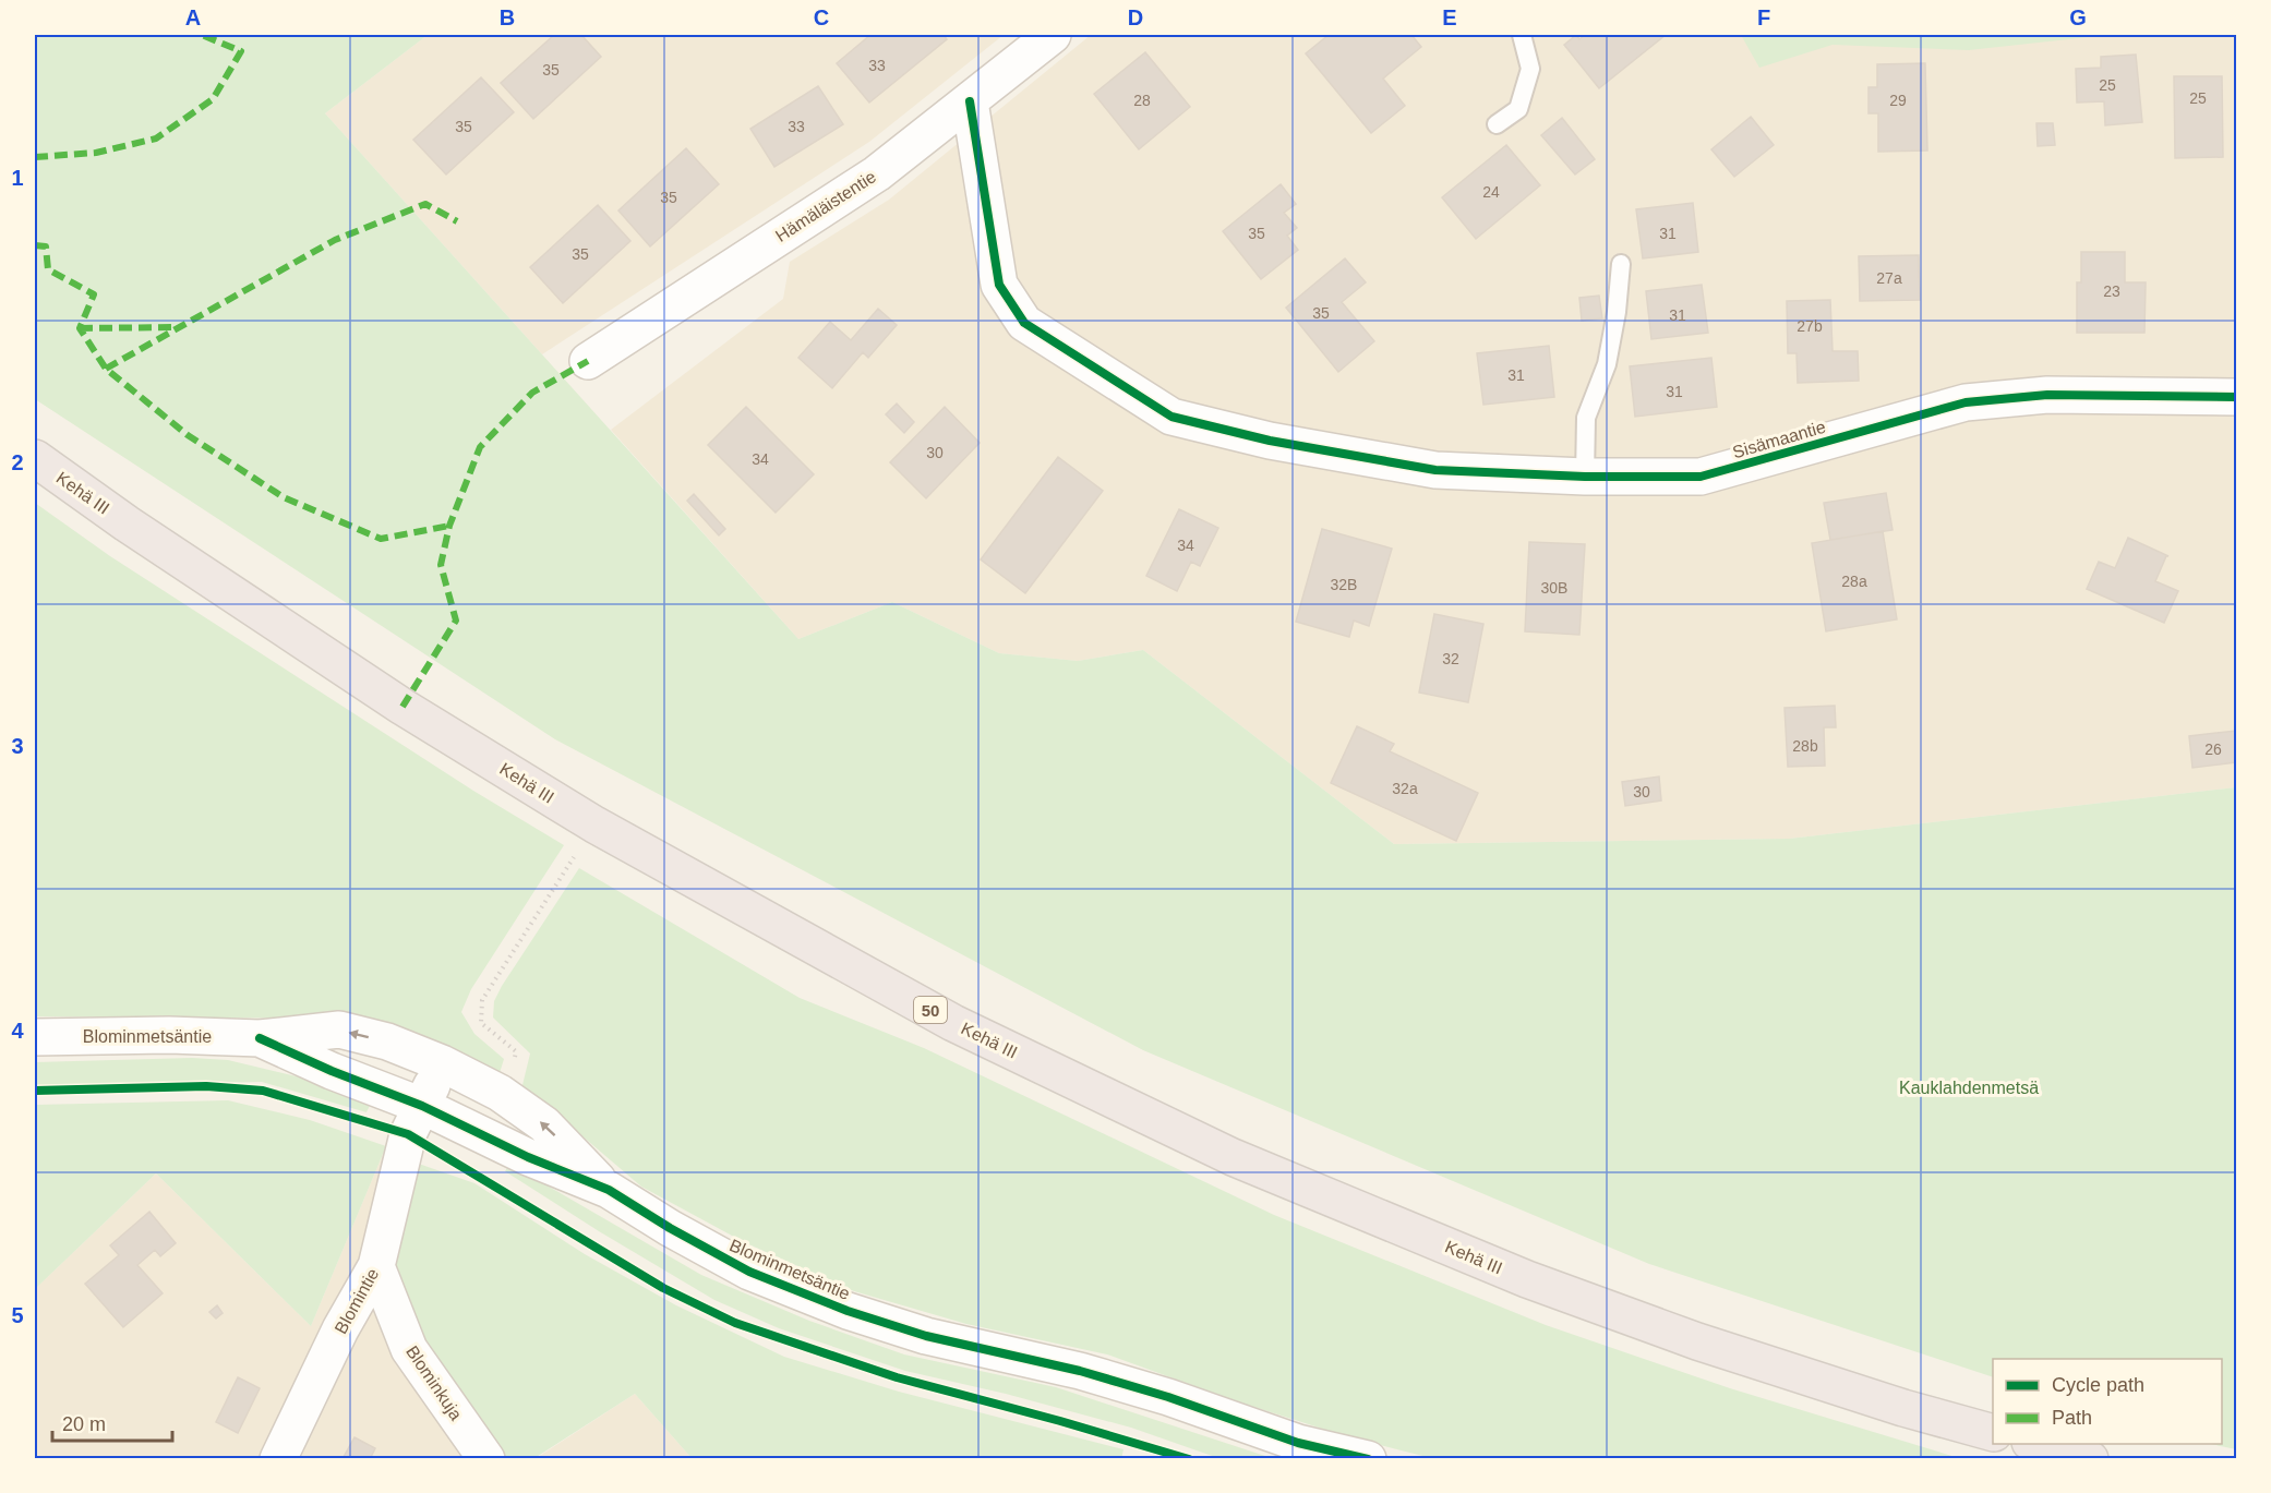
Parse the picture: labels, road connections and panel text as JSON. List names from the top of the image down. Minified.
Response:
{"streets":{"highway":["Kehä III","50"],"street":["Hämäläistentie","Sisämaantie","Blominmetsäntie","Blomintie","Blominkuja"]},"crossings":[["Hämäläistentie","Sisämaantie"],["Blominmetsäntie","Blomintie"],["Blomintie","Blominkuja"]],"parks":["Kauklahdenmetsä"],"house_numbers":["33","35","25","25","28","29","35","33","24","35","35","31","35","27a","23","35","31","27b","31","31","30","34","34","28a","32B","30B","32","28b","26","32a","30"],"legend":["Cycle path","Path"],"scale_bar":"20 m","grid":{"columns":["A","B","C","D","E","F","G"],"rows":["1","2","3","4","5"]}}
